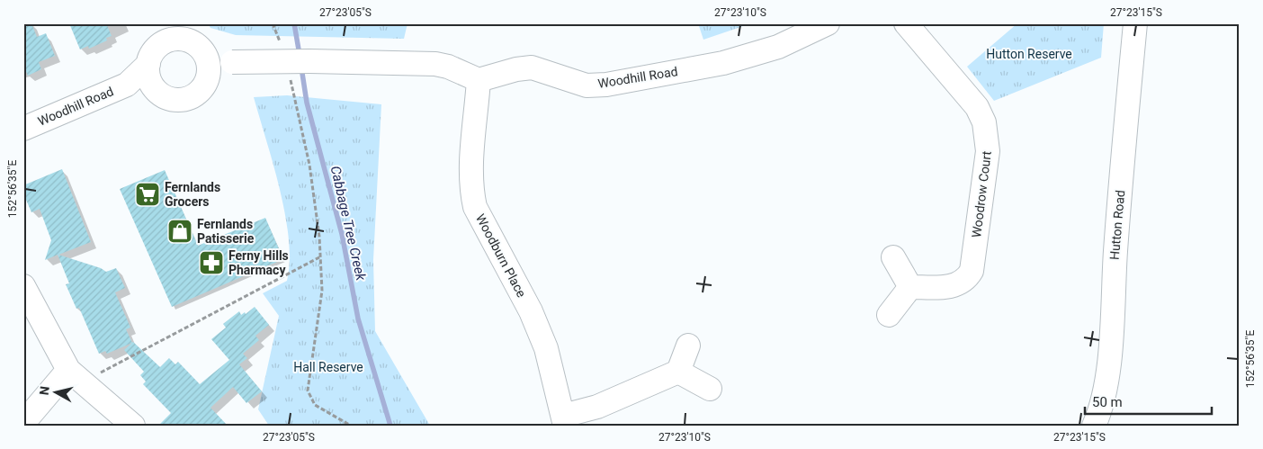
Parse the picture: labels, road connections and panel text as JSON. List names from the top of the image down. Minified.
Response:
{"streets":{"street":["Woodhill Road","Woodrow Court","Hutton Road","Woodburn Place"]},"crossings":[["Woodhill Road","Woodburn Place"]],"water":["Cabbage Tree Creek"],"parks":["Hutton Reserve","Hall Reserve"],"places":{"supermarket":["Fernlands Grocers"],"shop":["Fernlands Patisserie"],"pharmacy":["Ferny Hills Pharmacy"]},"scale_bar":"50 m","north":"left","coordinates":["27°23'05\"S","27°23'10\"S","27°23'15\"S","152°56'35\"E"]}
